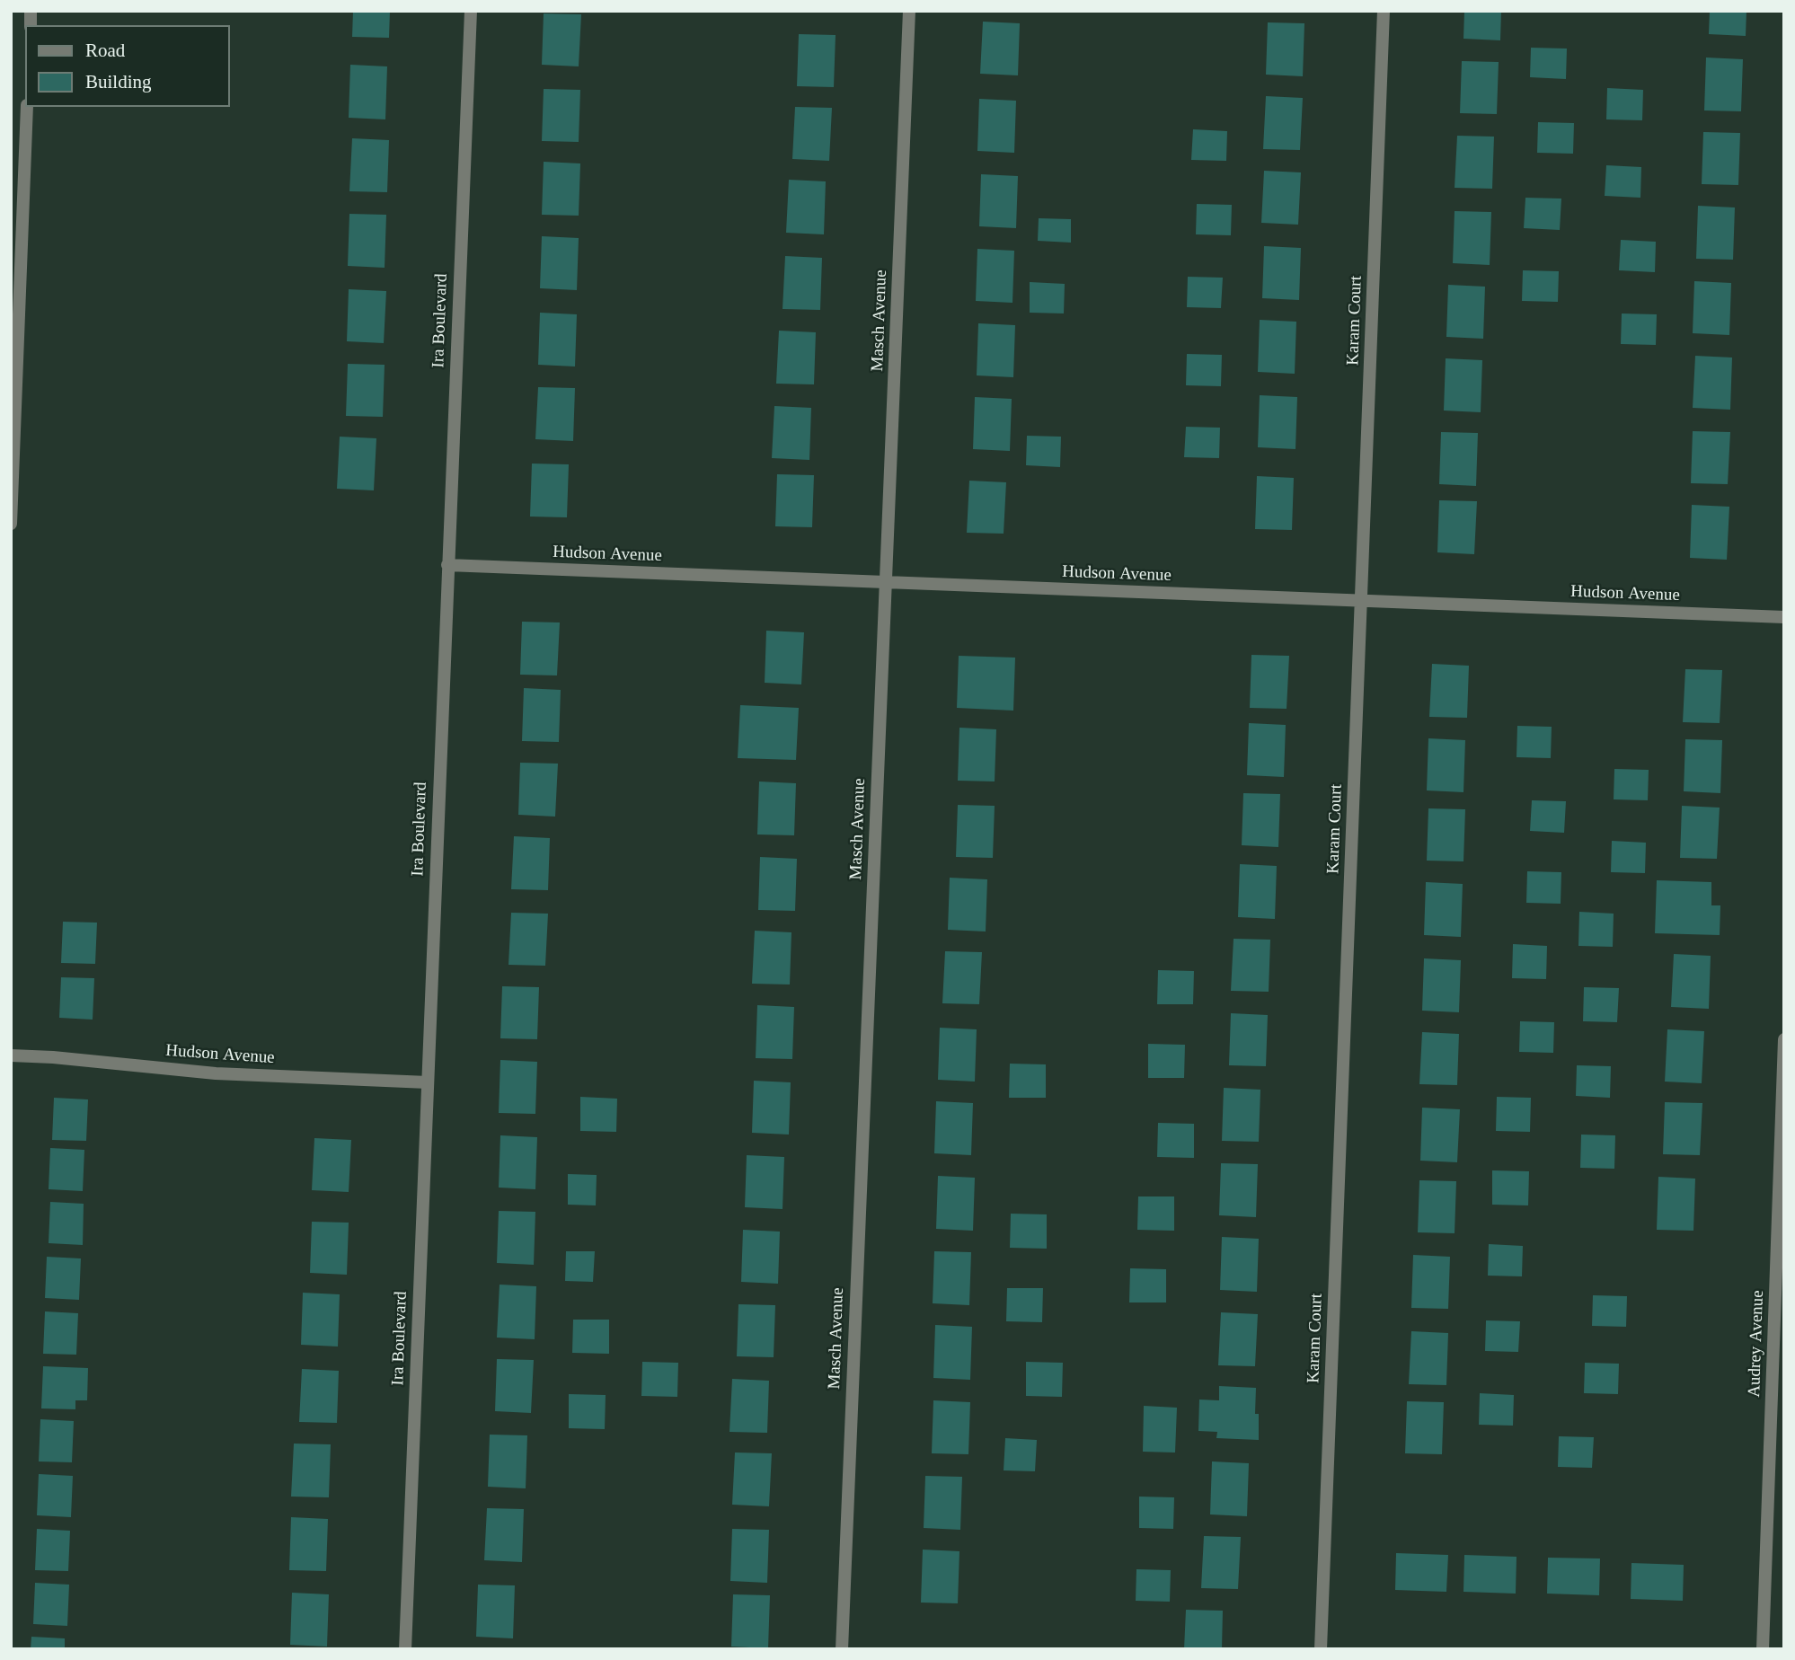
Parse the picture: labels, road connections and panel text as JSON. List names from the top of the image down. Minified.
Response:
{"streets":{"street":["Ira Boulevard","Masch Avenue","Karam Court","Hudson Avenue","Audrey Avenue"]},"crossings":[["Ira Boulevard","Hudson Avenue"],["Masch Avenue","Hudson Avenue"],["Karam Court","Hudson Avenue"]],"legend":["Road","Building"]}
